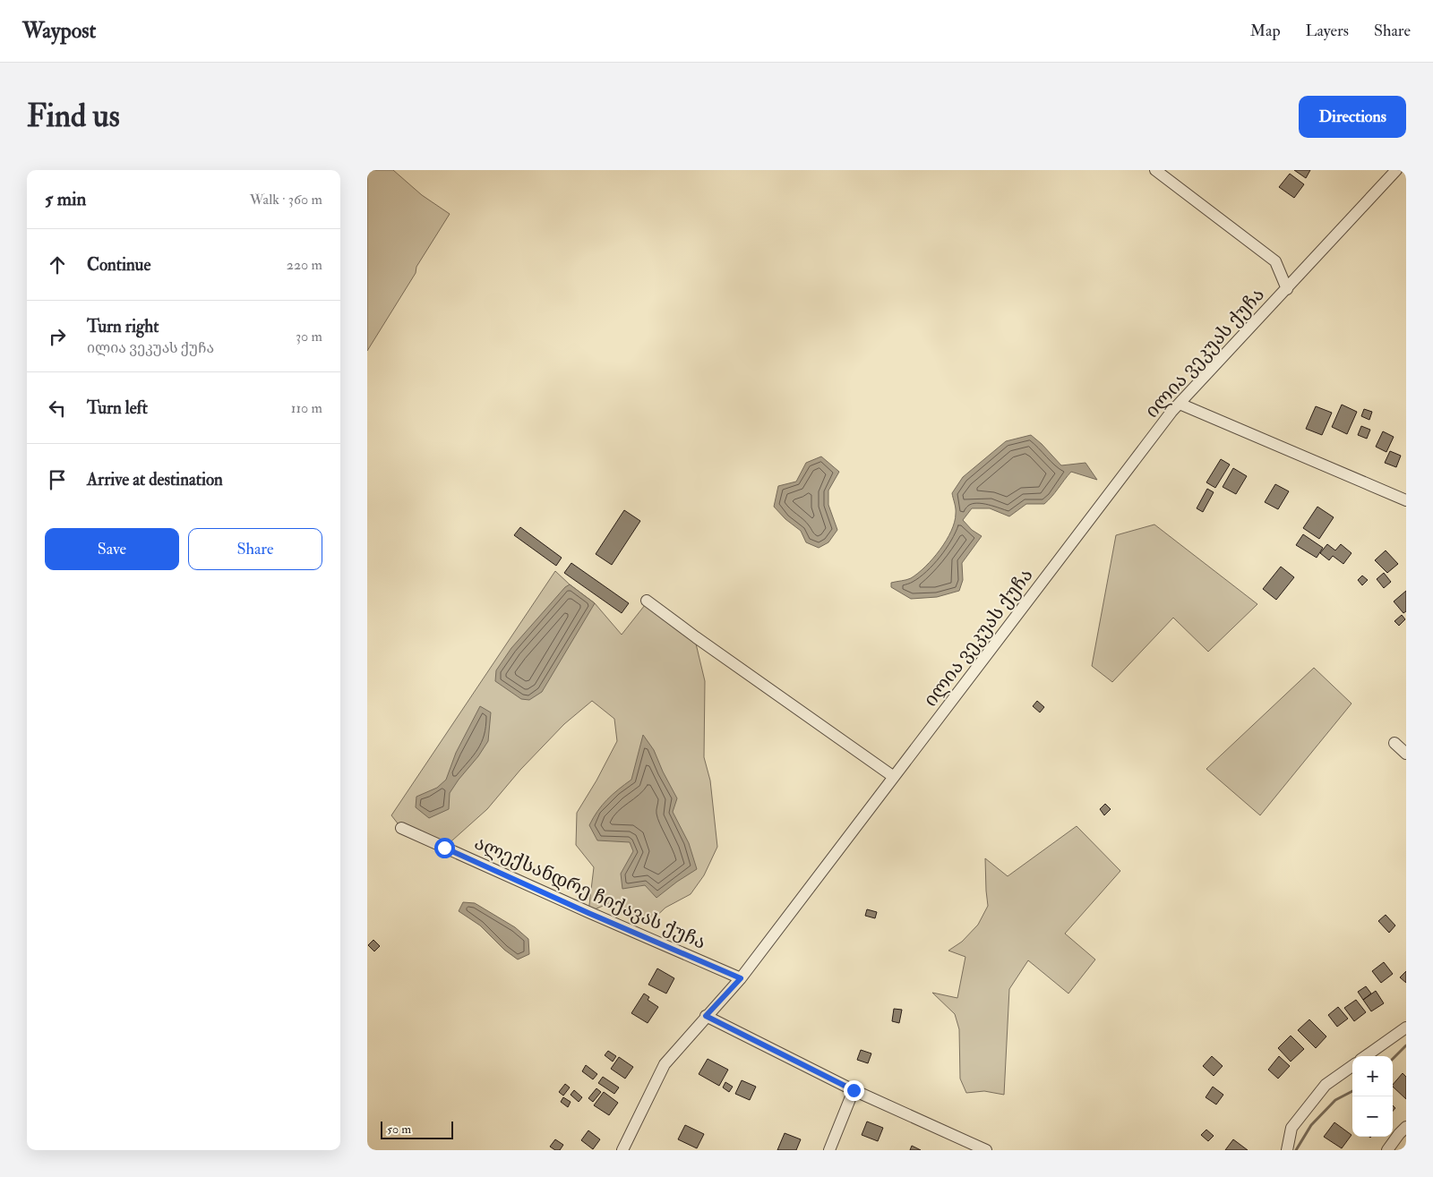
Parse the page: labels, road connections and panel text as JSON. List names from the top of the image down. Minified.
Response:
{"streets":{"street":["ილია ვეკუას ქუჩა","ალექსანდრე ჩიქავას ქუჩა"]},"crossings":[["ილია ვეკუას ქუჩა","ალექსანდრე ჩიქავას ქუჩა"]],"scale_bar":"50 m","page":{"header":"Waypost","nav":["Map","Layers","Share"],"buttons":["Directions",["Save","Share"]],"title":"Find us","heading":["5 min","Walk · 360 m"],"list":[["Continue","220 m"],["Turn right","ილია ვეკუას ქუჩა","30 m"],["Turn left","110 m"],"Arrive at destination"],"map_buttons":["+","−"],"scale":"50 m"}}
